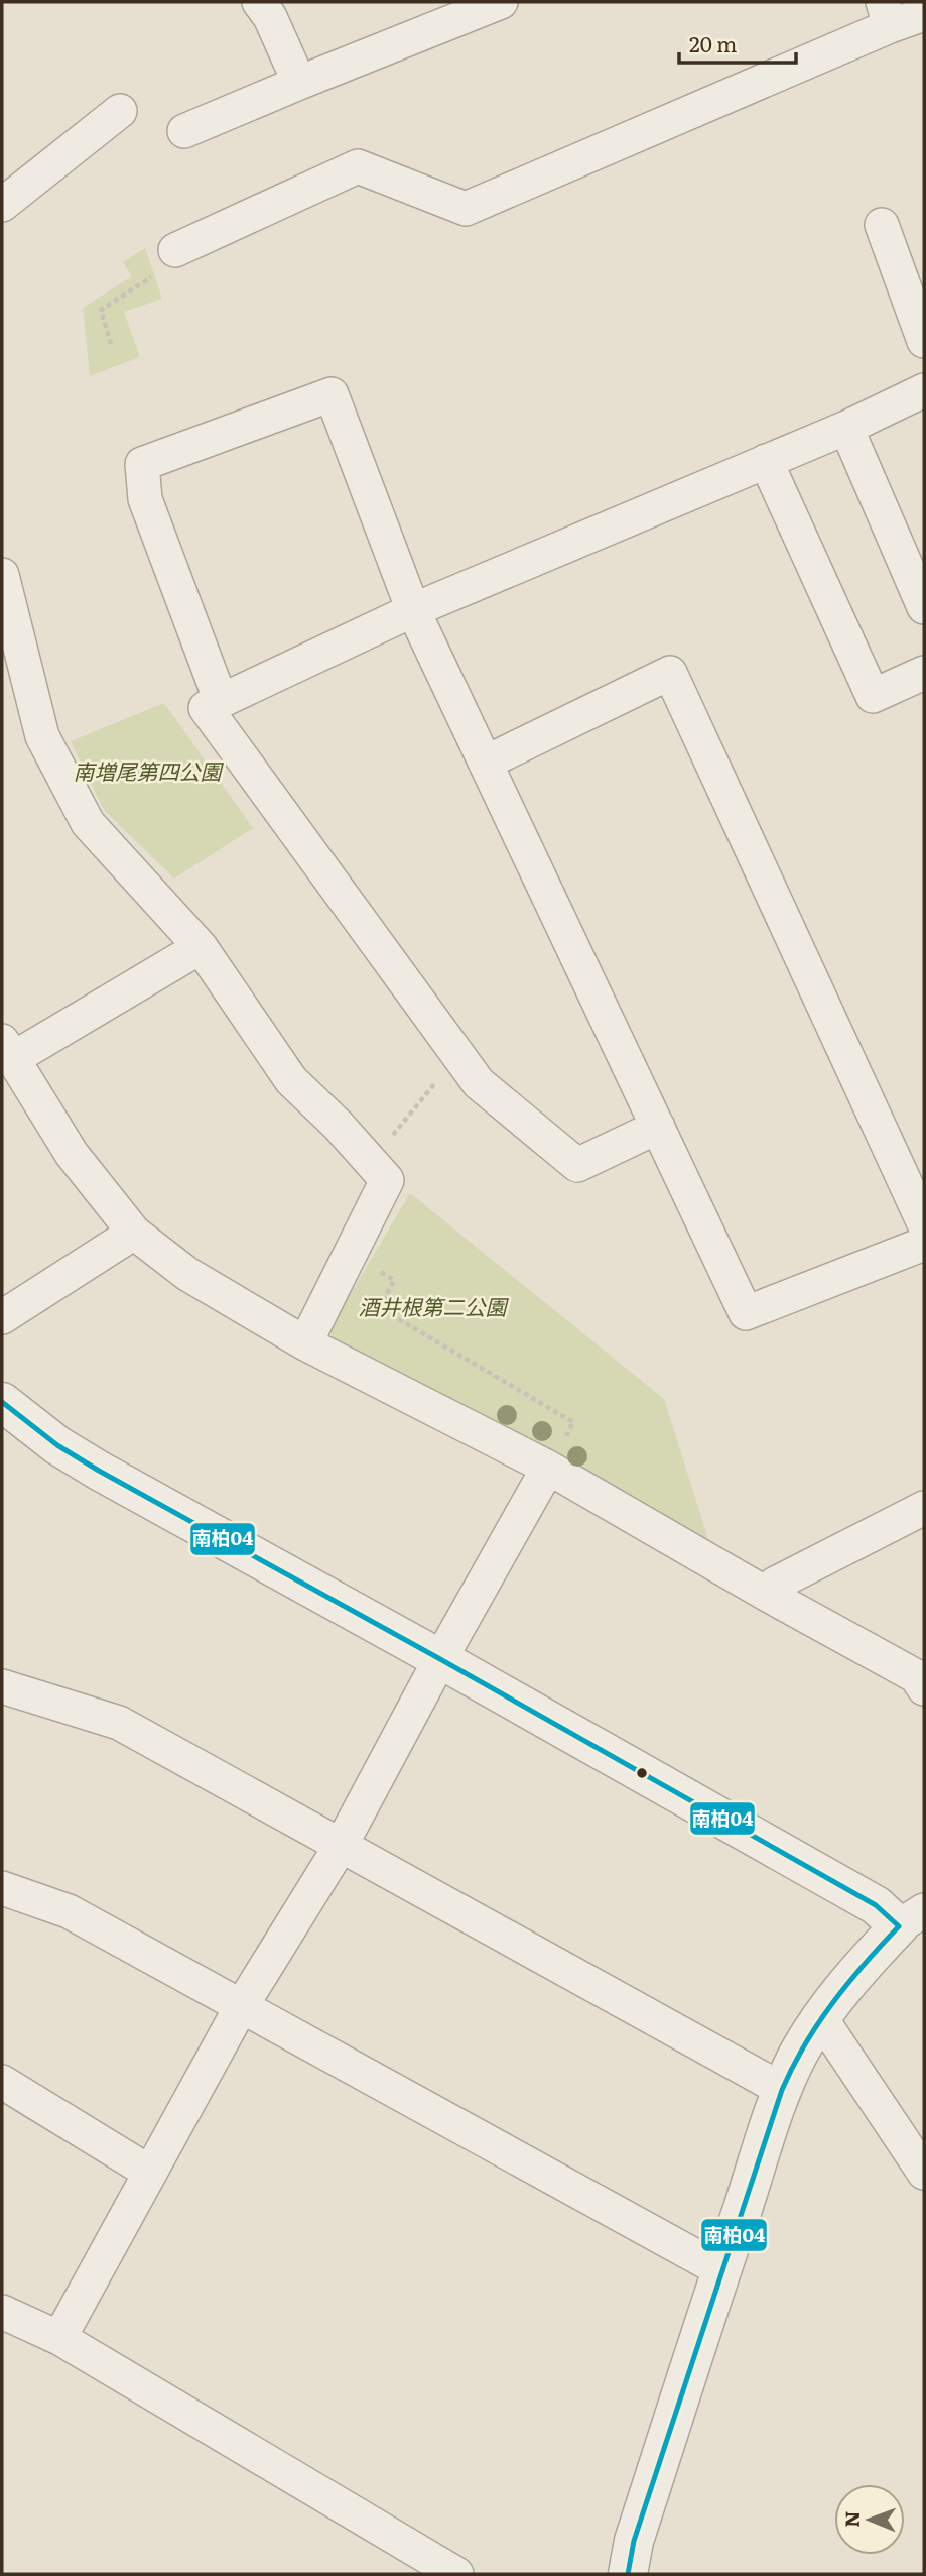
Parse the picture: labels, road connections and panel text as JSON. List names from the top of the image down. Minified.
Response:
{"parks":["南増尾第四公園","酒井根第二公園"],"lines":["transit line 南柏04"],"scale_bar":"20 m","north":"left"}
